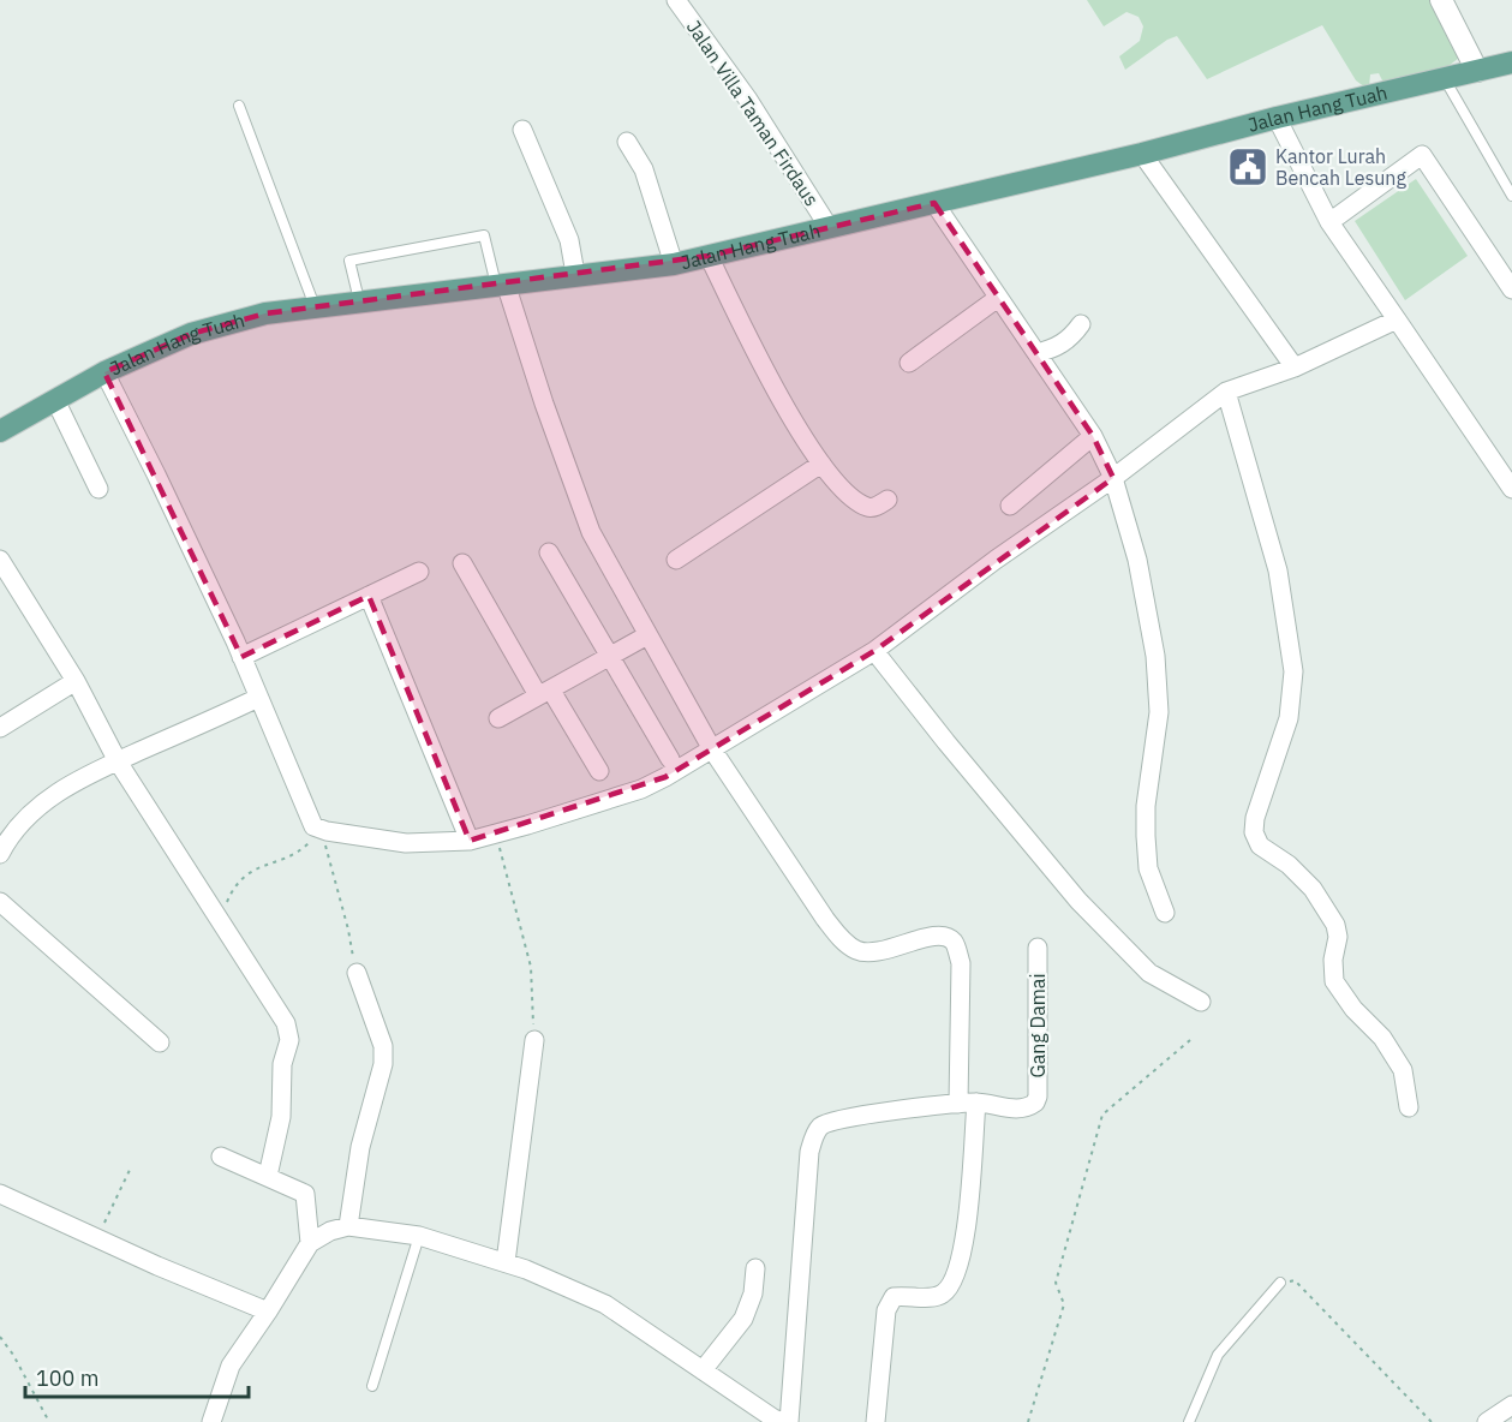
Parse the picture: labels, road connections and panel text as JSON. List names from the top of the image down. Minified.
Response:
{"streets":{"main road":["Jalan Hang Tuah"],"street":["Jalan Villa Taman Firdaus","Gang Damai"]},"crossings":[["Jalan Hang Tuah","Jalan Villa Taman Firdaus"]],"places":{"public building":["Kantor Lurah Bencah Lesung"]},"scale_bar":"100 m"}
